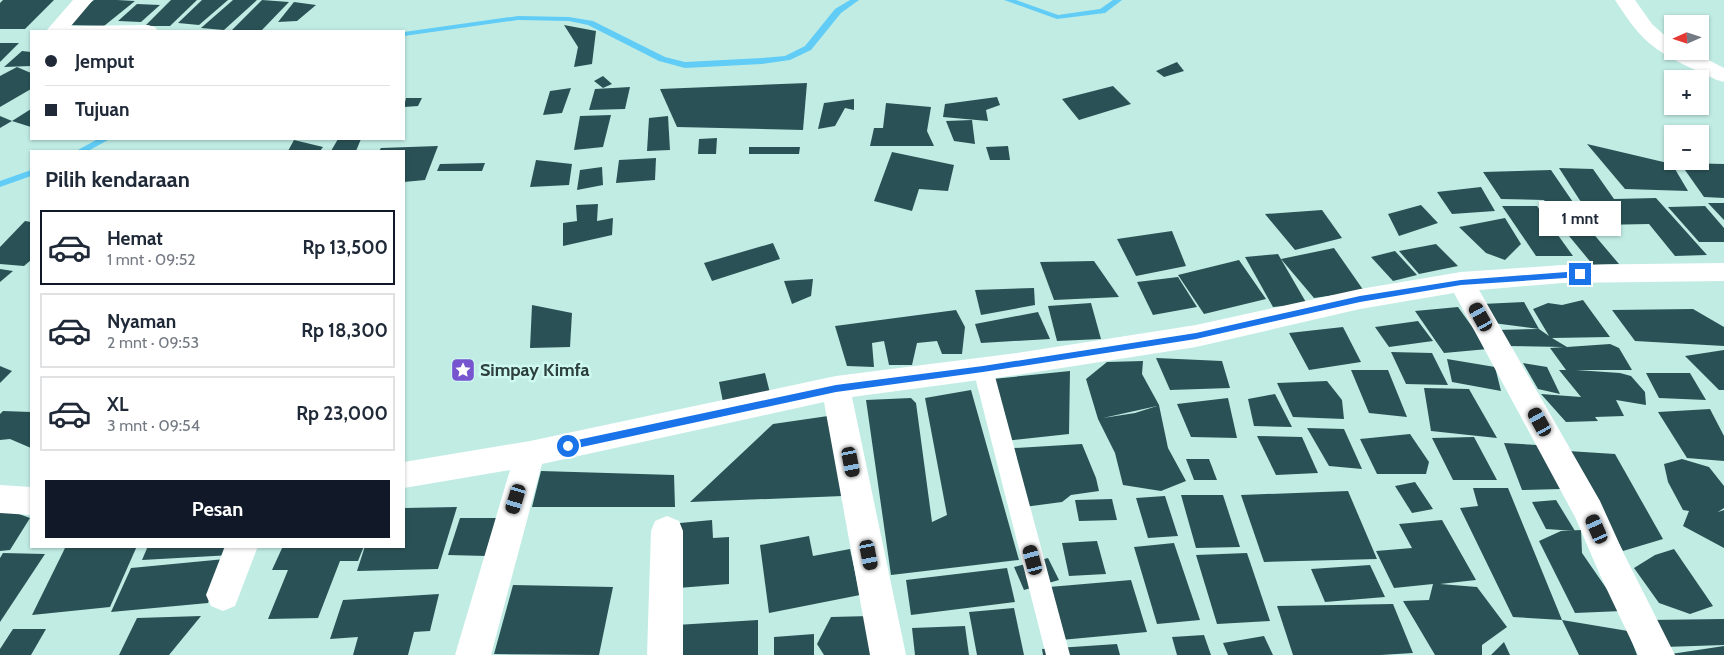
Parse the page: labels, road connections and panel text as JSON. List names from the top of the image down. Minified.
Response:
{"places":{"place":["Simpay Kimfa"]},"north":"left","page":{"map_buttons":["+","−"],"banner":["Jemput","Tujuan"],"heading":"Pilih kendaraan","bubble":"1 mnt","list":[{"name":"Hemat","note":"1 mnt · 09:52","value":"Rp 13,500"},{"name":"Nyaman","note":"2 mnt · 09:53","value":"Rp 18,300"},{"name":"XL","note":"3 mnt · 09:54","value":"Rp 23,000"}],"buttons":"Pesan"}}
